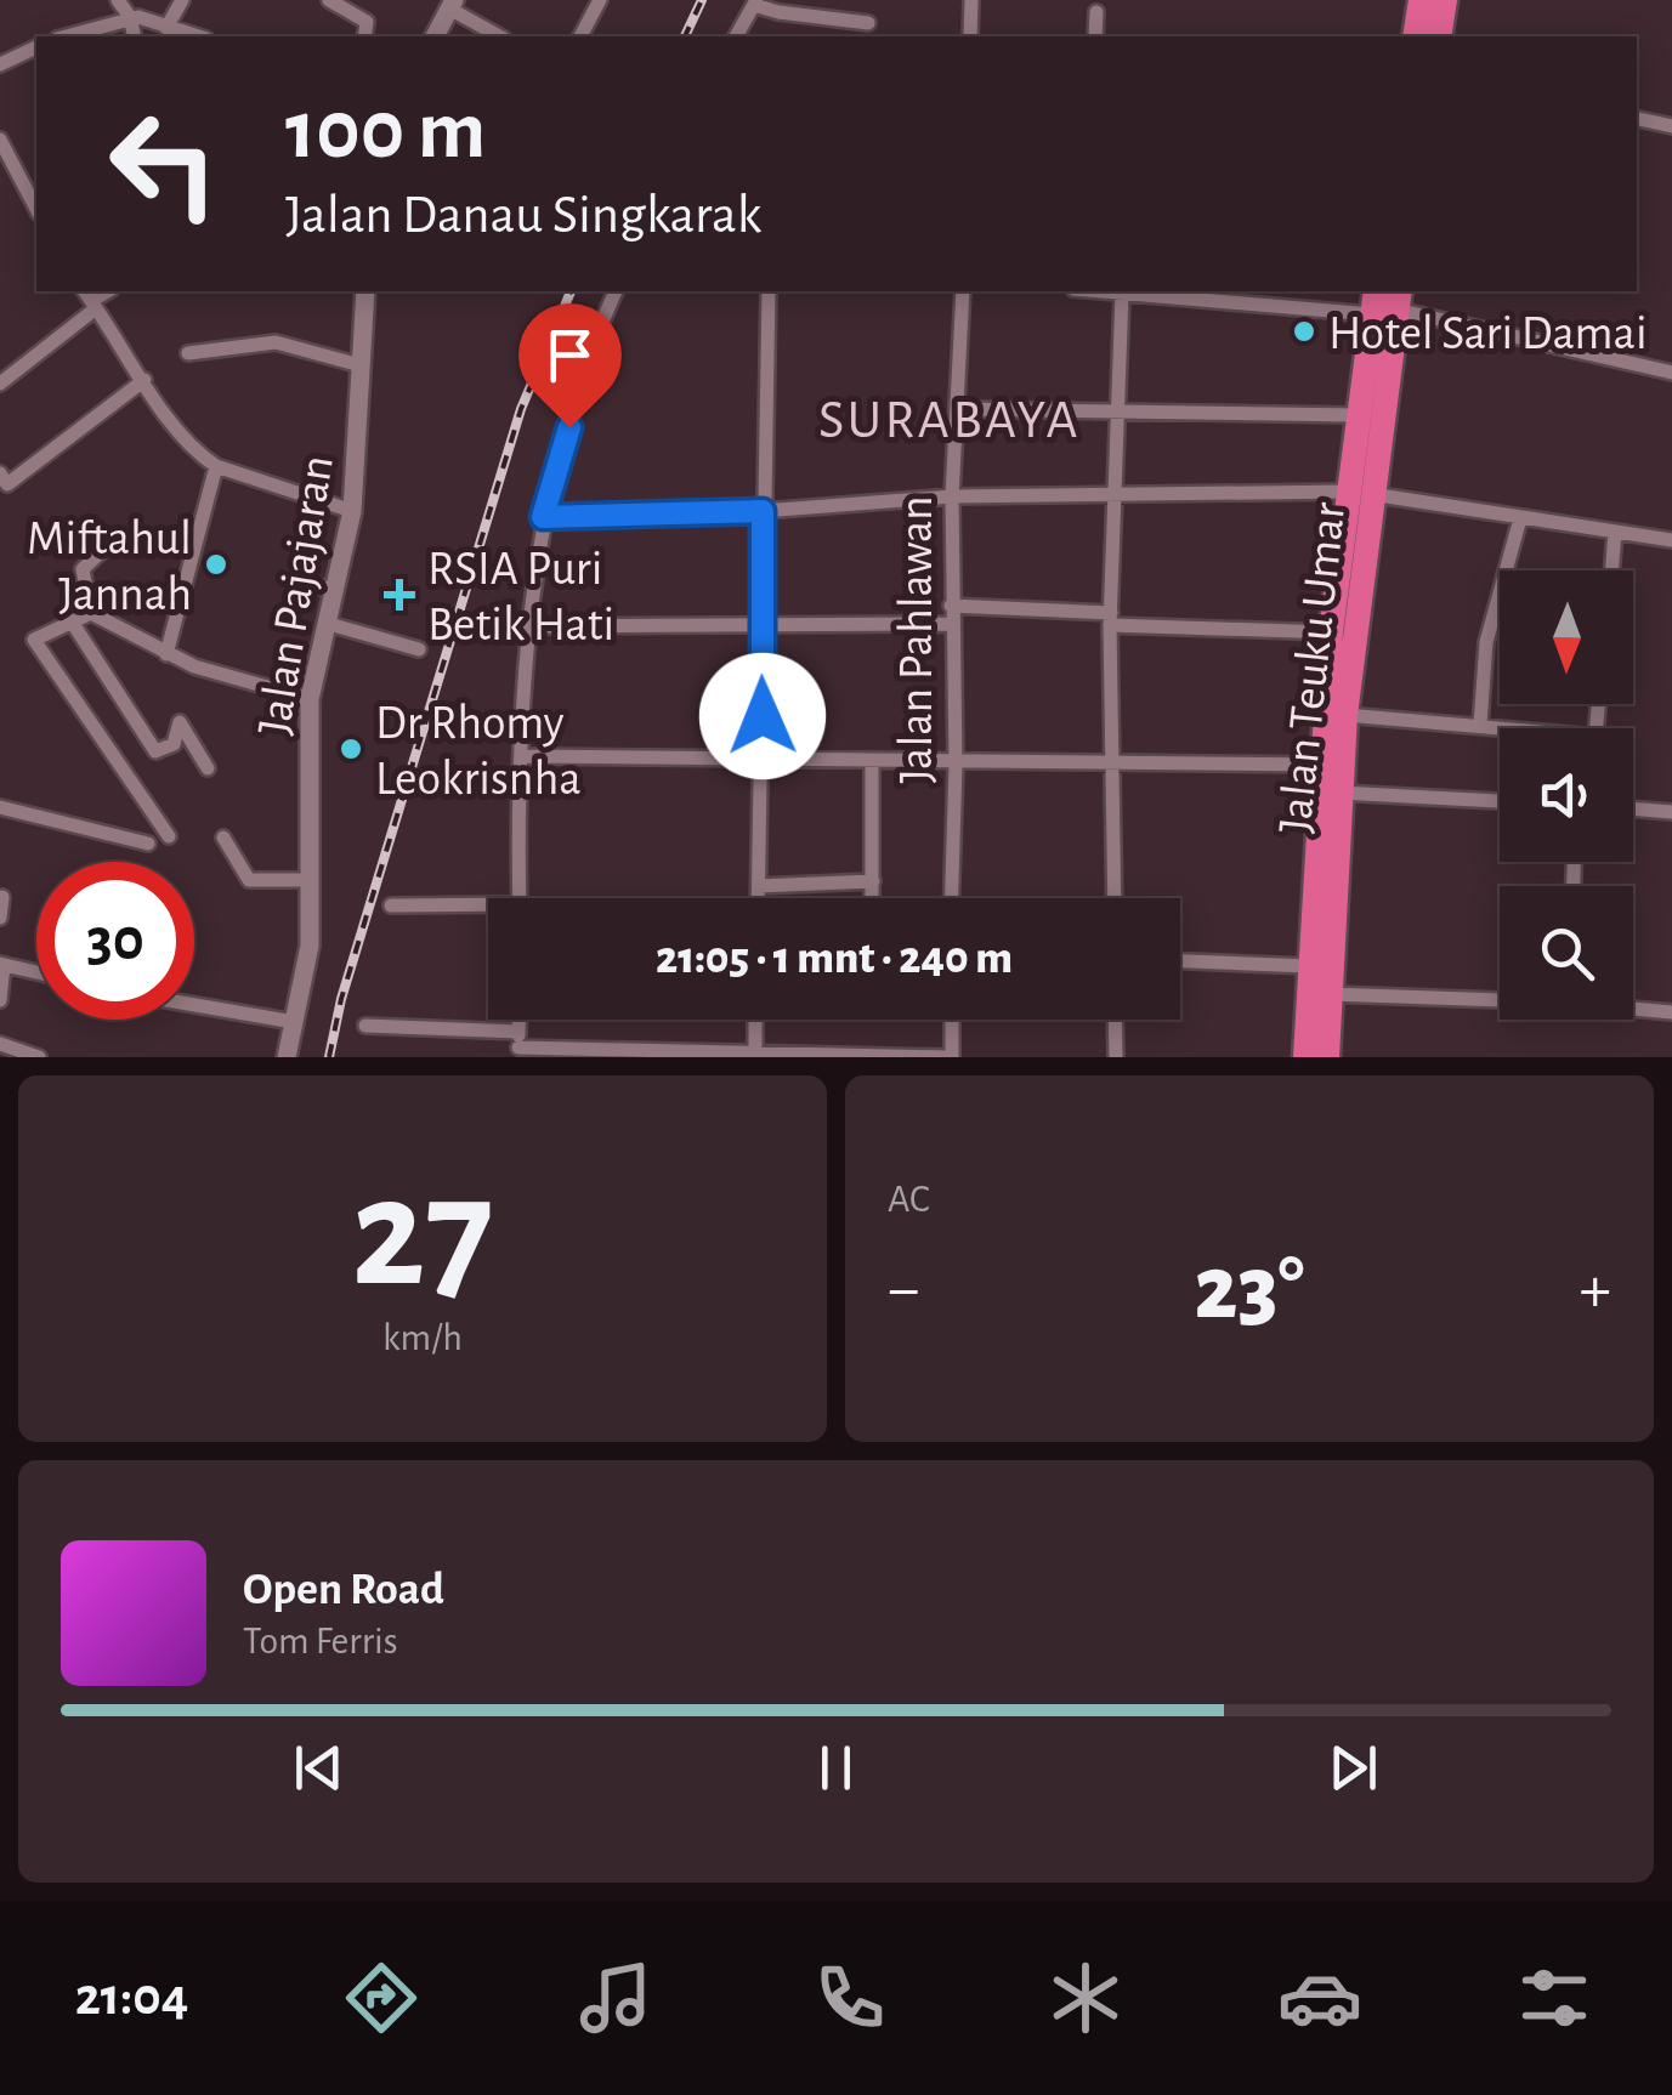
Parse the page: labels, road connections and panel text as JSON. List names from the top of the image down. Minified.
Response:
{"streets":{"highway":["Jalan Teuku Umar"],"main road":["Jalan Pajajaran"],"street":["Jalan Pahlawan"]},"districts":["SURABAYA"],"places":{"other":["Hotel Sari Damai","Miftahul Jannah","Dr Rhomy Leokrisnha"],"health":["RSIA Puri Betik Hati"]},"north":"bottom","page":{"turn":["100 m","Jalan Danau Singkarak"],"limit":"30","trip":"21:05 · 1 mnt · 240 m","tile":[["27","km/h"],"AC"],"heat":["−","23°","+"],"song":["Open Road","Tom Ferris"],"tabs":"21:04"}}
